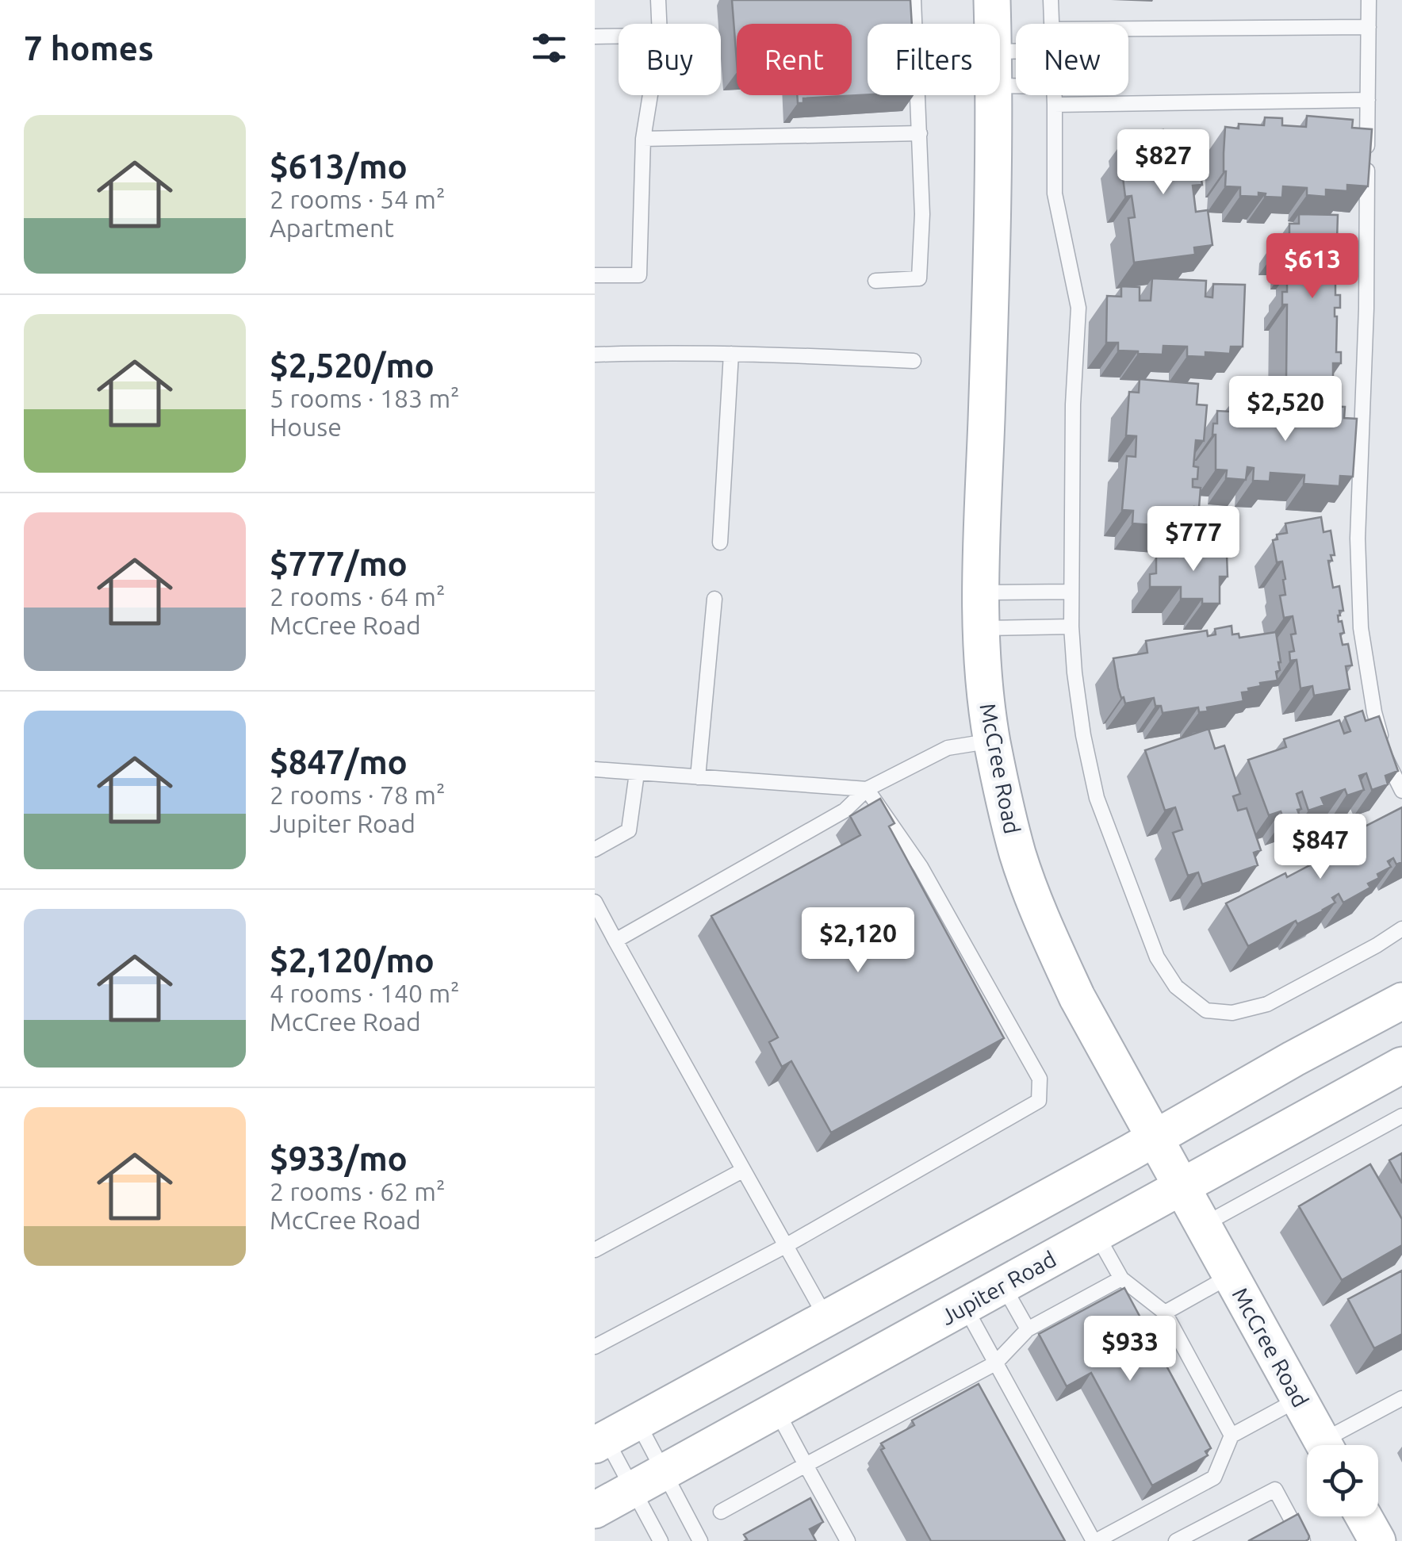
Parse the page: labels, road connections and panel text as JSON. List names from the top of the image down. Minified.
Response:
{"streets":{"main road":["McCree Road","Jupiter Road"]},"crossings":[["McCree Road","Jupiter Road"]],"page":{"heading":"7 homes","chip":["Buy","Rent","Filters","New"],"list":[{"name":"$613/mo","note":"2 rooms · 54 m² · Apartment"},{"name":"$2,520/mo","note":"5 rooms · 183 m² · House"},{"name":"$777/mo","note":"2 rooms · 64 m² · McCree Road"},{"name":"$847/mo","note":"2 rooms · 78 m² · Jupiter Road"},{"name":"$2,120/mo","note":"4 rooms · 140 m² · McCree Road"},{"name":"$933/mo","note":"2 rooms · 62 m² · McCree Road"}],"price":["$827","$613","$2,520","$777","$847","$2,120","$933"]}}
